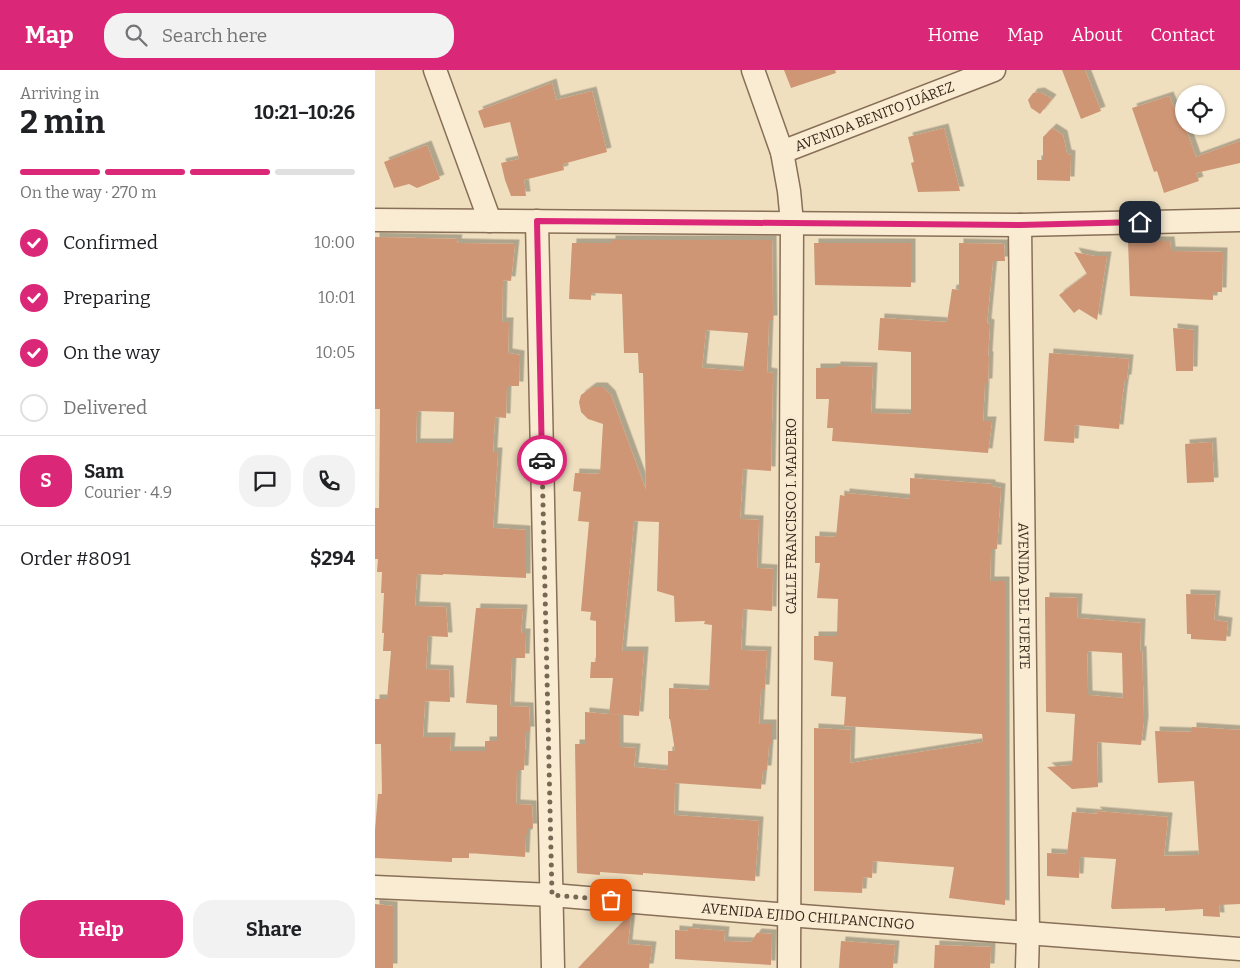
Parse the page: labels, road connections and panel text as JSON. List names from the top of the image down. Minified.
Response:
{"streets":{"street":["AVENIDA BENITO JUÁREZ","CALLE FRANCISCO I. MADERO","AVENIDA DEL FUERTE","AVENIDA EJIDO CHILPANCINGO"]},"crossings":[["AVENIDA BENITO JUÁREZ","CALLE FRANCISCO I. MADERO"],["CALLE FRANCISCO I. MADERO","AVENIDA EJIDO CHILPANCINGO"],["AVENIDA DEL FUERTE","AVENIDA EJIDO CHILPANCINGO"]],"page":{"header":"Map","search":"Search here","nav":["Home","Map","About","Contact"],"heading":["2 min","Arriving in","10:21–10:26"],"panel":["Sam","Courier · 4.9","Order #8091","$294"],"bar":"On the way · 270 m","list":[["Confirmed","10:00"],["Preparing","10:01"],["On the way","10:05"],"Delivered"],"round":"S","buttons":["Help","Share"]}}
